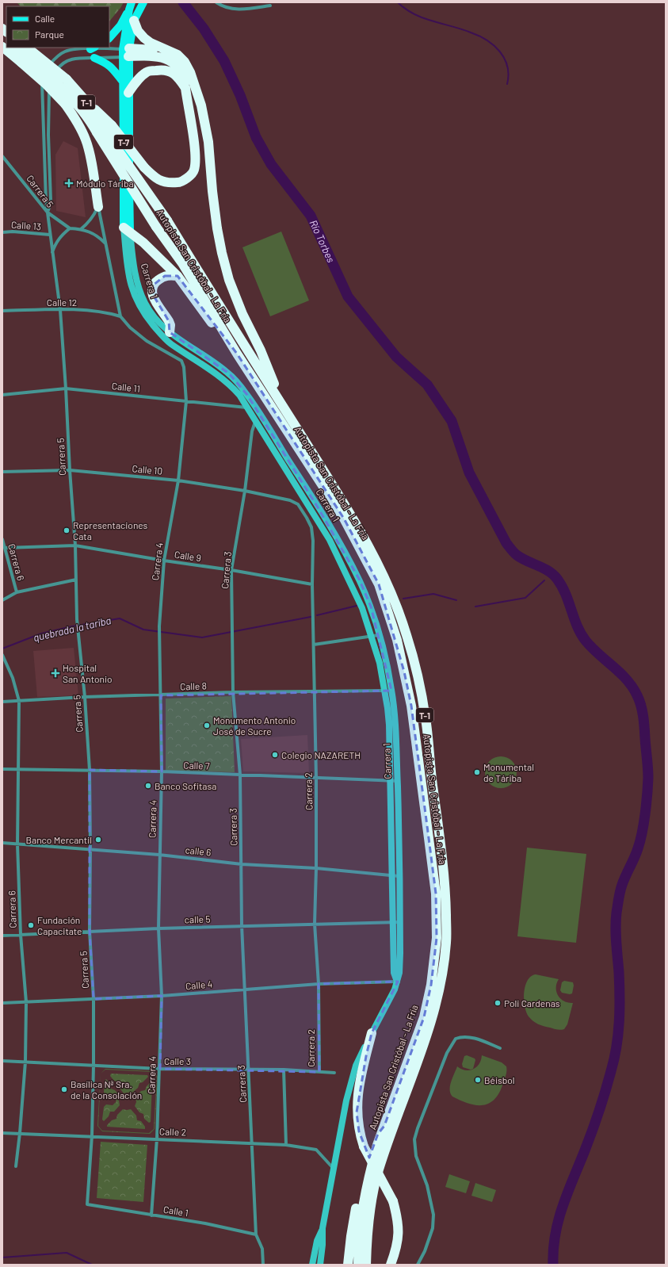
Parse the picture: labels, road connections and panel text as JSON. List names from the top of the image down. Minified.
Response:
{"streets":{"highway":["T-1","Autopista San Cristóbal - La Fría"],"main road":["T-7","Carrera 1"],"street":["Carrera 5","Calle 13","Calle 12","Calle 11","Calle 10","Calle 9","Carrera 4","Carrera 6","Carrera 3","Calle 8","Calle 7","Carrera 2","calle 6","calle 5","Calle 4","Calle 3","Calle 2","Calle 1"]},"crossings":[["T-7","Carrera 1"],["Carrera 5","Calle 13"],["Carrera 5","Calle 12"],["Carrera 5","Calle 11"],["Carrera 5","Calle 10"],["Carrera 5","Calle 9"],["Carrera 5","Calle 8"],["Carrera 5","Calle 7"],["Carrera 5","calle 6"],["Carrera 5","calle 5"],["Carrera 5","Calle 4"],["Carrera 5","Calle 3"],["Carrera 5","Calle 2"],["Carrera 5","Calle 1"],["Carrera 1","Calle 11"],["Carrera 1","Carrera 3"],["Carrera 1","Calle 8"],["Carrera 1","Calle 7"],["Carrera 1","calle 6"],["Carrera 1","calle 5"],["Carrera 1","Calle 4"],["Carrera 1","Calle 2"],["Calle 12","Carrera 4"],["Calle 11","Carrera 4"],["Calle 10","Carrera 4"],["Calle 10","Carrera 3"],["Calle 10","Carrera 2"],["Calle 9","Carrera 4"],["Calle 9","Carrera 6"],["Calle 9","Carrera 3"],["Calle 9","Carrera 2"],["Carrera 4","Calle 8"],["Carrera 4","Calle 7"],["Carrera 4","calle 6"],["Carrera 4","calle 5"],["Carrera 4","Calle 4"],["Carrera 4","Calle 3"],["Carrera 4","Calle 2"],["Carrera 4","Calle 1"],["Carrera 6","Calle 8"],["Carrera 6","Calle 7"],["Carrera 6","calle 6"],["Carrera 6","calle 5"],["Carrera 6","Calle 4"],["Carrera 6","Calle 3"],["Carrera 6","Calle 2"],["Carrera 3","Calle 8"],["Carrera 3","Calle 7"],["Carrera 3","calle 6"],["Carrera 3","calle 5"],["Carrera 3","Calle 4"],["Carrera 3","Calle 3"],["Carrera 3","Calle 2"],["Carrera 3","Calle 1"],["Calle 8","Carrera 2"],["Calle 7","Carrera 2"],["Carrera 2","calle 6"],["Carrera 2","calle 5"],["Carrera 2","Calle 4"],["Carrera 2","Calle 3"]],"water":["Río Torbes","quebrada la tariba"],"places":{"health":["Módulo Táriba","Hospital San Antonio"],"other":["Representaciones Cata","Monumento Antonio José de Sucre","Colegio NAZARETH","Monumental de Táriba","Banco Sofitasa","Banco Mercantil","Fundación Capacitate","Poli Cardenas","Béisbol","Basílica Nª Sra. de la Consolación"]},"legend":["Calle","Parque"]}
